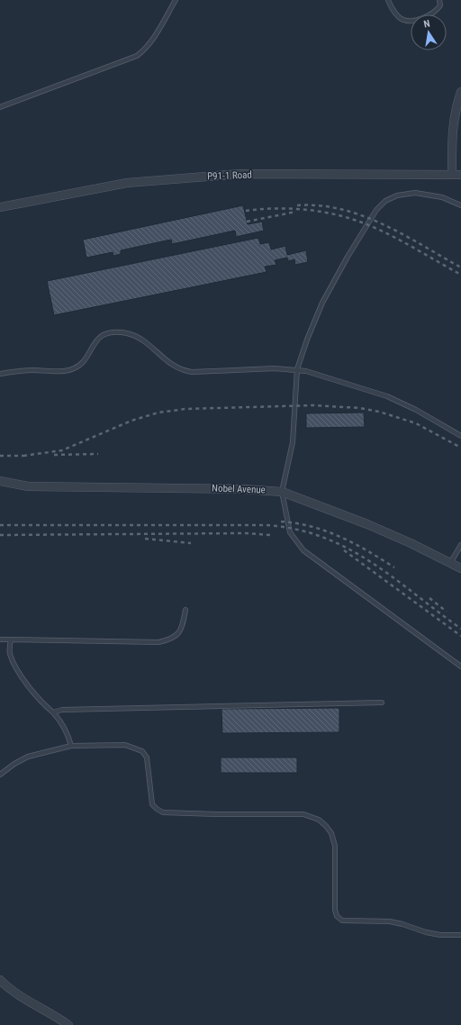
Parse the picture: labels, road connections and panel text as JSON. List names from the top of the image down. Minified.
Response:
{"streets":{"street":["P91-1 Road","Nobel Avenue"]},"north":"top"}
